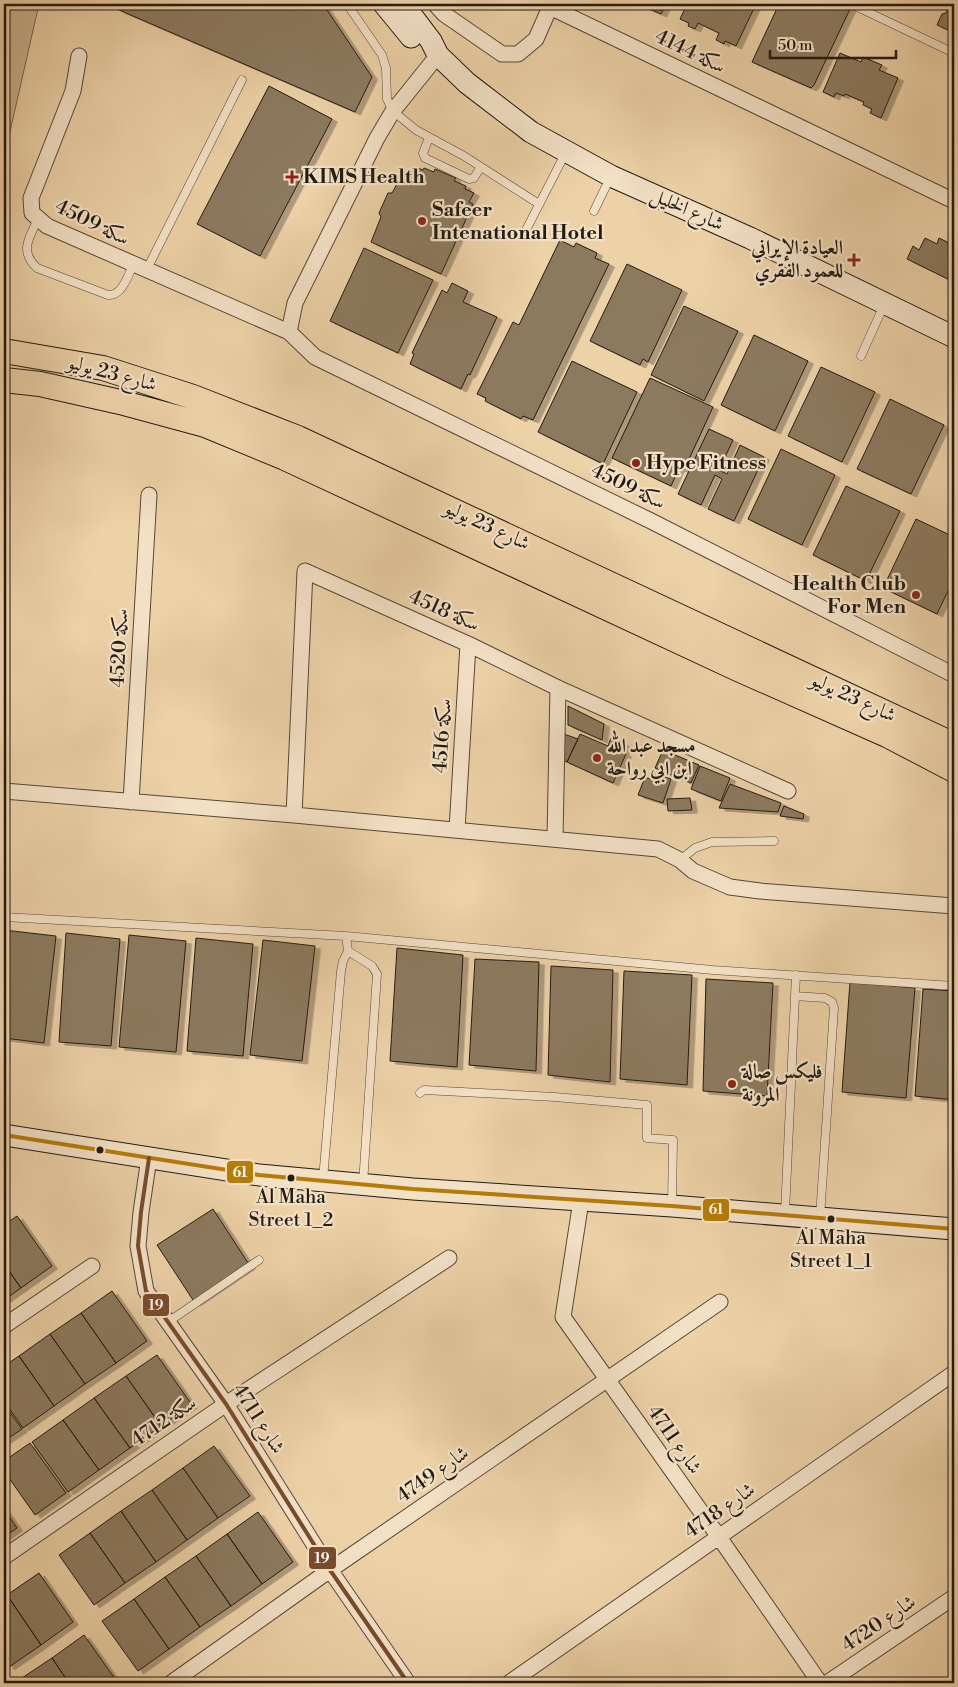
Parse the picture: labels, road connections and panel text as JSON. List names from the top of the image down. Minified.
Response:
{"streets":{"main road":["شارع 23 يوليو"],"street":["سكة 4144","شارع الخليل","سكة 4509","سكة 4518","سكة 4520","سكة 4516","4711 شارع","سكة 4712","4749 شارع","4718 شارع","4720 شارع"]},"crossings":[["سكة 4518","سكة 4516"],["4711 شارع","سكة 4712"],["4711 شارع","4749 شارع"],["4711 شارع","4718 شارع"]],"places":{"health":["KIMS Health","العيادة الإيراني للعمود الفقري"],"other":["Safeer Intenational Hotel","Hype Fitness","Health Club For Men","مسجد عبد الله ابن ابي رواحة","فليكس صالة المرونة","Al Maha Street 1_2","Al Maha Street 1_1"]},"lines":["transit line 61","transit line 19"],"scale_bar":"50 m"}
